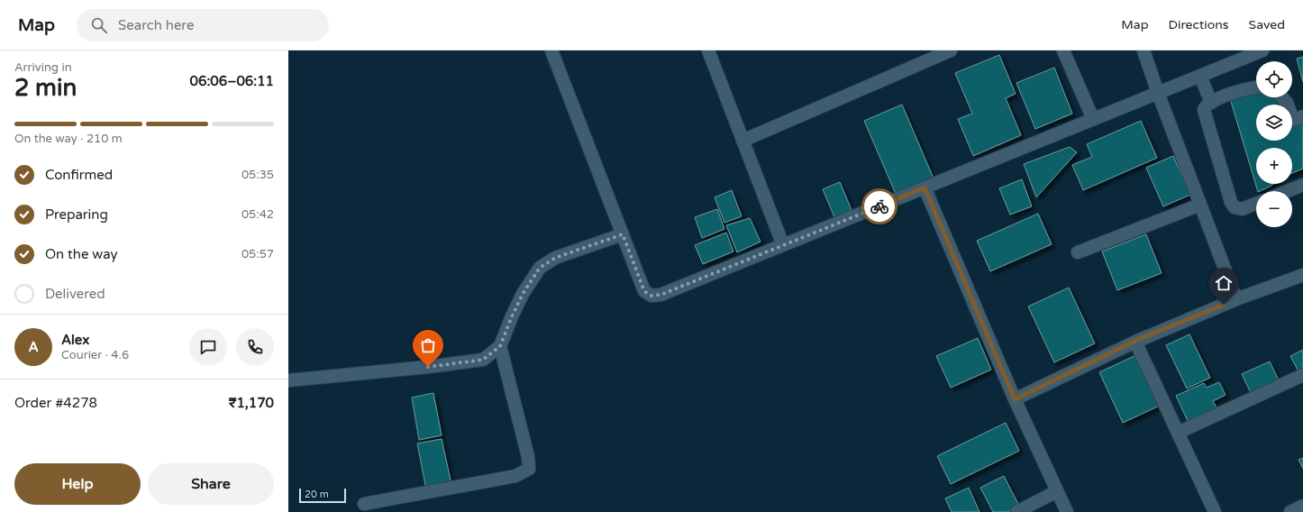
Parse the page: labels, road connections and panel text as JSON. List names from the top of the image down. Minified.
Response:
{"scale_bar":"20 m","page":{"header":"Map","search":"Search here","nav":["Map","Directions","Saved"],"heading":["2 min","Arriving in","06:06–06:11"],"panel":["Alex","Courier · 4.6","Order #4278","₹1,170"],"map_buttons":["+","−"],"bar":"On the way · 210 m","list":[["Confirmed","05:35"],["Preparing","05:42"],["On the way","05:57"],"Delivered"],"round":"A","buttons":["Help","Share"],"scale":"20 m"}}
